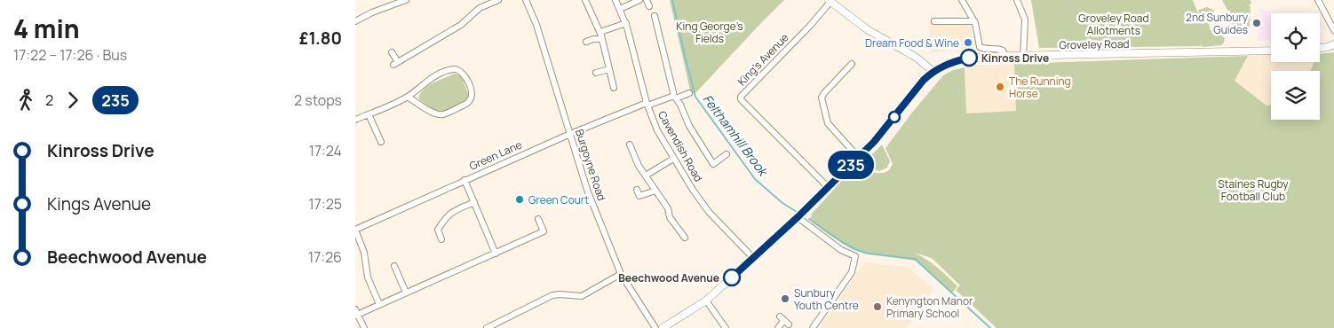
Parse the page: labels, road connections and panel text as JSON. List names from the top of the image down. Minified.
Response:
{"streets":{"street":["Groveley Road","King's Avenue","Cavendish Road","Green Lane","Burgoyne Road"]},"crossings":[["Cavendish Road","Green Lane"],["Green Lane","Burgoyne Road"]],"water":["Felthamhill Brook"],"parks":["Groveley Road Allotments","King George’s Fields","Staines Rugby Football Club"],"places":["2nd Sunbury Guides","Dream Food & Wine","Kinross Drive","The Running Horse","Green Court","Beechwood Avenue","Sunbury Youth Centre","Kenyngton Manor Primary School"],"lines":["bus line 235"],"page":{"heading":["4 min","17:22 – 17:26 · Bus","£1.80"],"on_map":"235","legs":["2","235","2 stops"],"list":[{"name":"Kinross Drive","value":"17:24"},{"name":"Kings Avenue","value":"17:25"},{"name":"Beechwood Avenue","value":"17:26"}]}}
